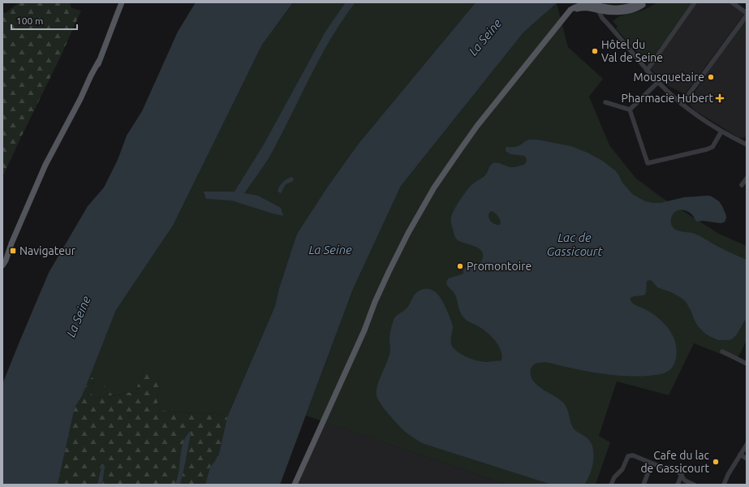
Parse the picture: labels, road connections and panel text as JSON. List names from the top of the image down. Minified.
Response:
{"water":["La Seine","Lac de Gassicourt"],"places":{"other":["Hôtel du Val de Seine","Mousquetaire","Promontoire","Cafe du lac de Gassicourt"],"health":["Pharmacie Hubert"],"transit":["Navigateur"]},"scale_bar":"100 m"}
